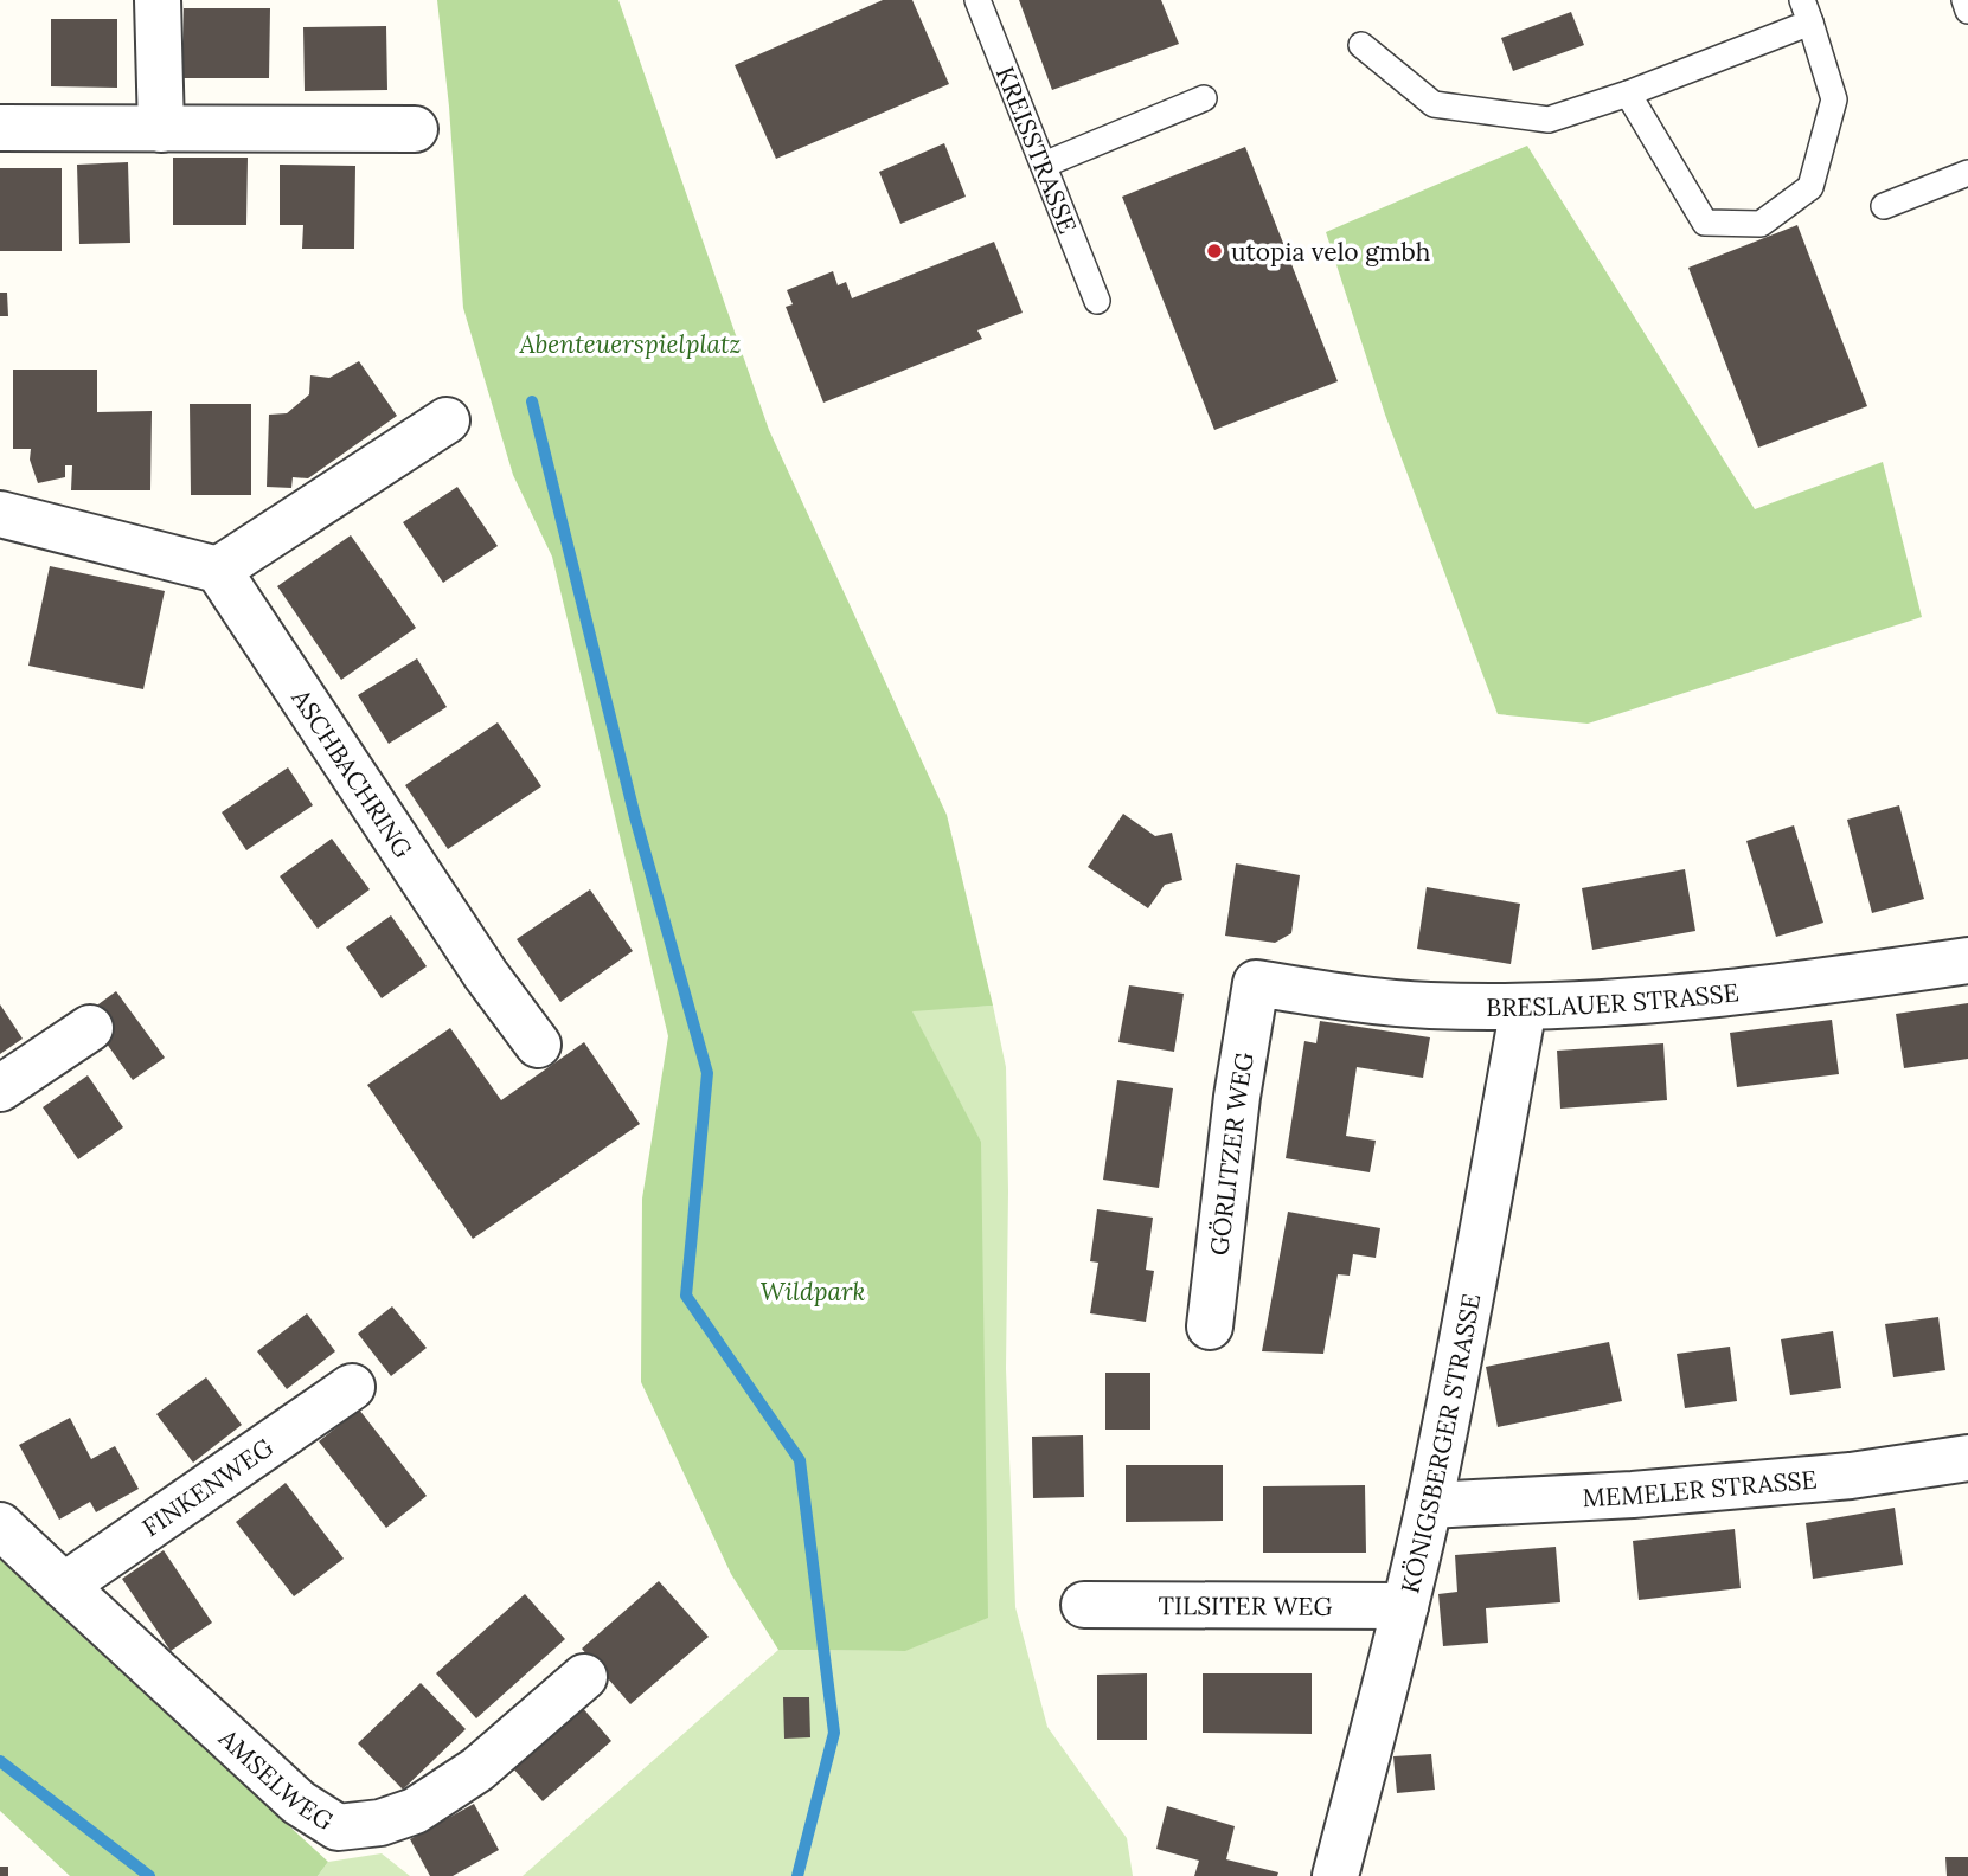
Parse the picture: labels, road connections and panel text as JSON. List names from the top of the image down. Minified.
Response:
{"streets":{"street":["ASCHBACHRING","BRESLAUER STRASSE","GÖRLITZER WEG","KÖNIGSBERGER STRASSE","FINKENWEG","MEMELER STRASSE","TILSITER WEG","AMSELWEG"],"lane":["KREISSTRASSE"]},"crossings":[["BRESLAUER STRASSE","GÖRLITZER WEG"],["BRESLAUER STRASSE","KÖNIGSBERGER STRASSE"],["KÖNIGSBERGER STRASSE","MEMELER STRASSE"],["KÖNIGSBERGER STRASSE","TILSITER WEG"],["FINKENWEG","AMSELWEG"]],"parks":["Abenteuerspielplatz","Wildpark"],"places":["utopia velo gmbh"]}
